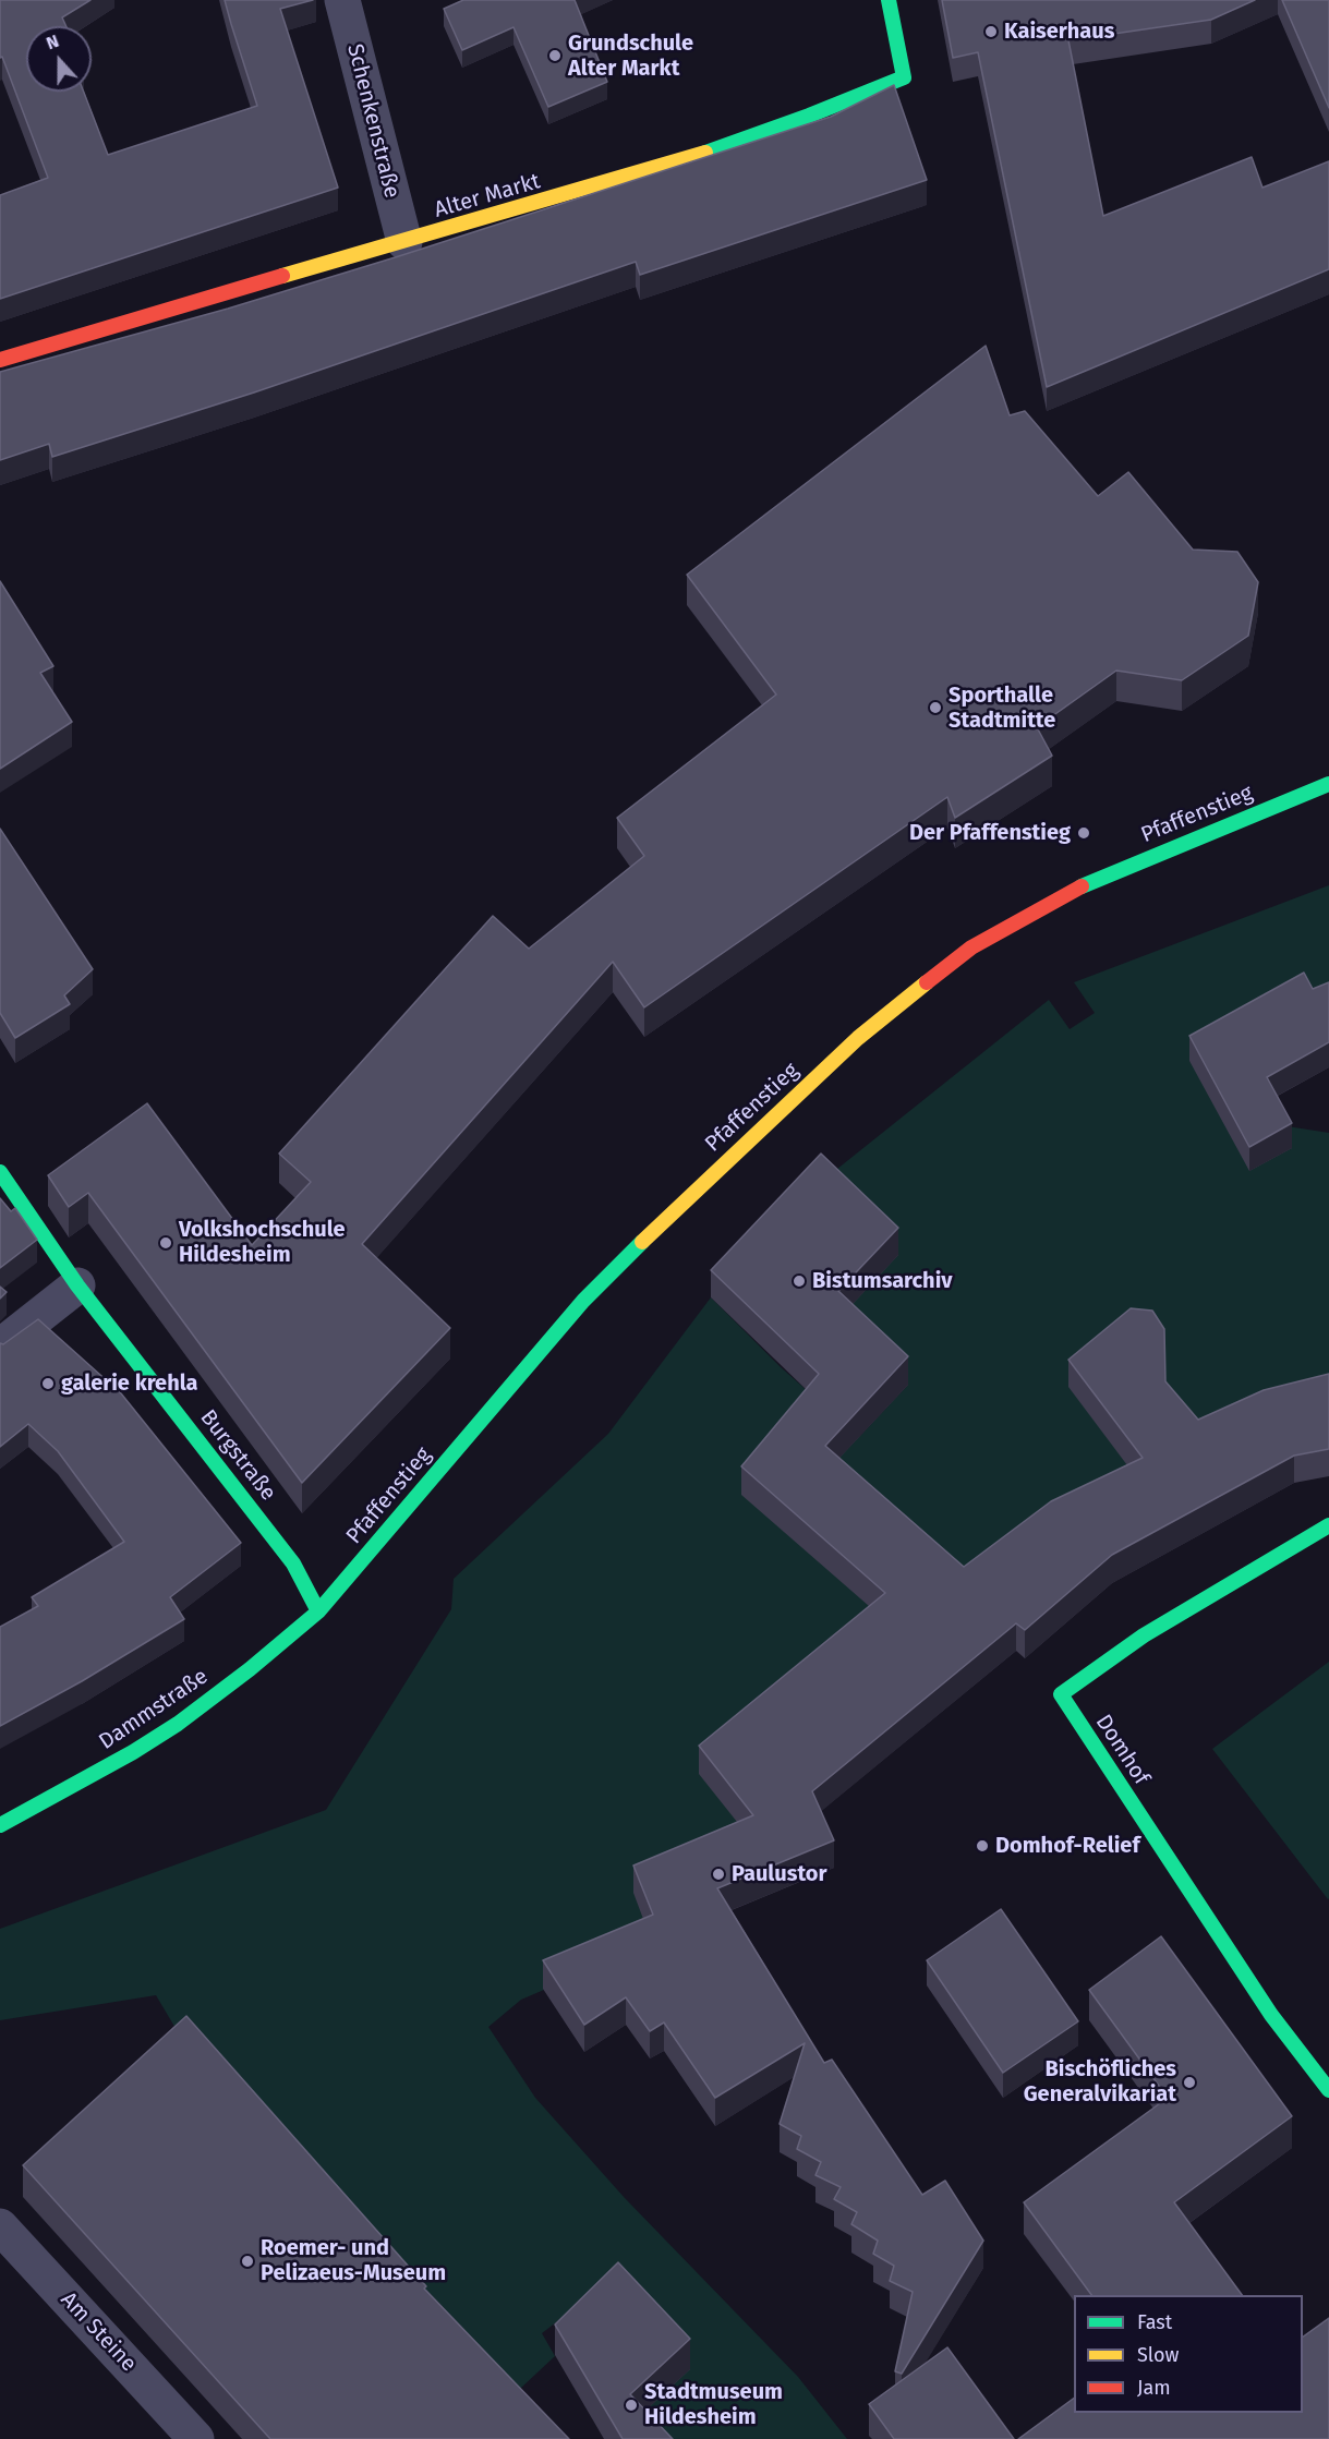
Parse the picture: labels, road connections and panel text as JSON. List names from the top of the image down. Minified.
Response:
{"streets":{"street":["Schenkenstraße","Alter Markt","Pfaffenstieg","Burgstraße","Dammstraße","Domhof","Am Steine"]},"crossings":[["Schenkenstraße","Alter Markt"],["Pfaffenstieg","Burgstraße"],["Pfaffenstieg","Dammstraße"],["Burgstraße","Dammstraße"]],"places":["Kaiserhaus","Grundschule Alter Markt","Sporthalle Stadtmitte","Der Pfaffenstieg","Volkshochschule Hildesheim","Bistumsarchiv","galerie krehla","Domhof-Relief","Paulustor","Bischöfliches Generalvikariat","Roemer- und Pelizaeus-Museum","Stadtmuseum Hildesheim"],"legend":["Fast","Slow","Jam"],"north":"top"}
